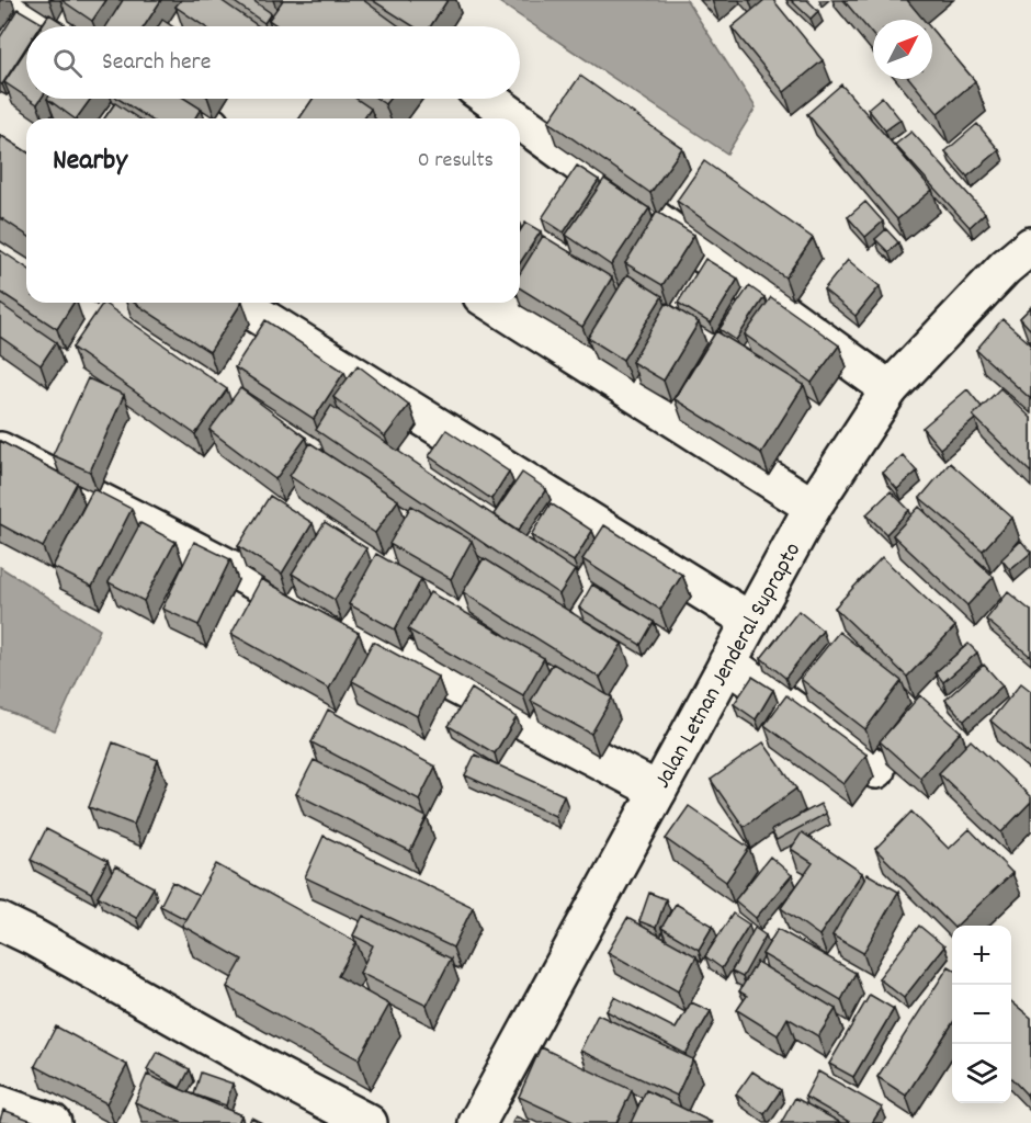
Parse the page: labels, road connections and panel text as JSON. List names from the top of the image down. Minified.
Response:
{"streets":{"street":["Jalan Letnan Jenderal Suprapto"]},"north":"top right","page":{"search":"Search here","heading":["Nearby","0 results"],"map_buttons":["+","−"]}}
